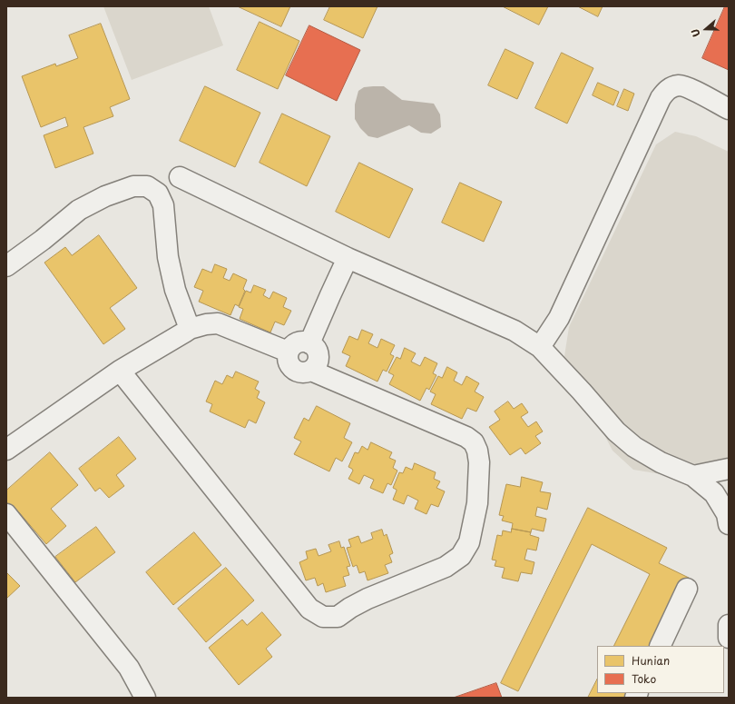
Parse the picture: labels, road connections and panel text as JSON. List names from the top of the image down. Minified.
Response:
{"legend":["Hunian","Toko"],"north":"left"}
